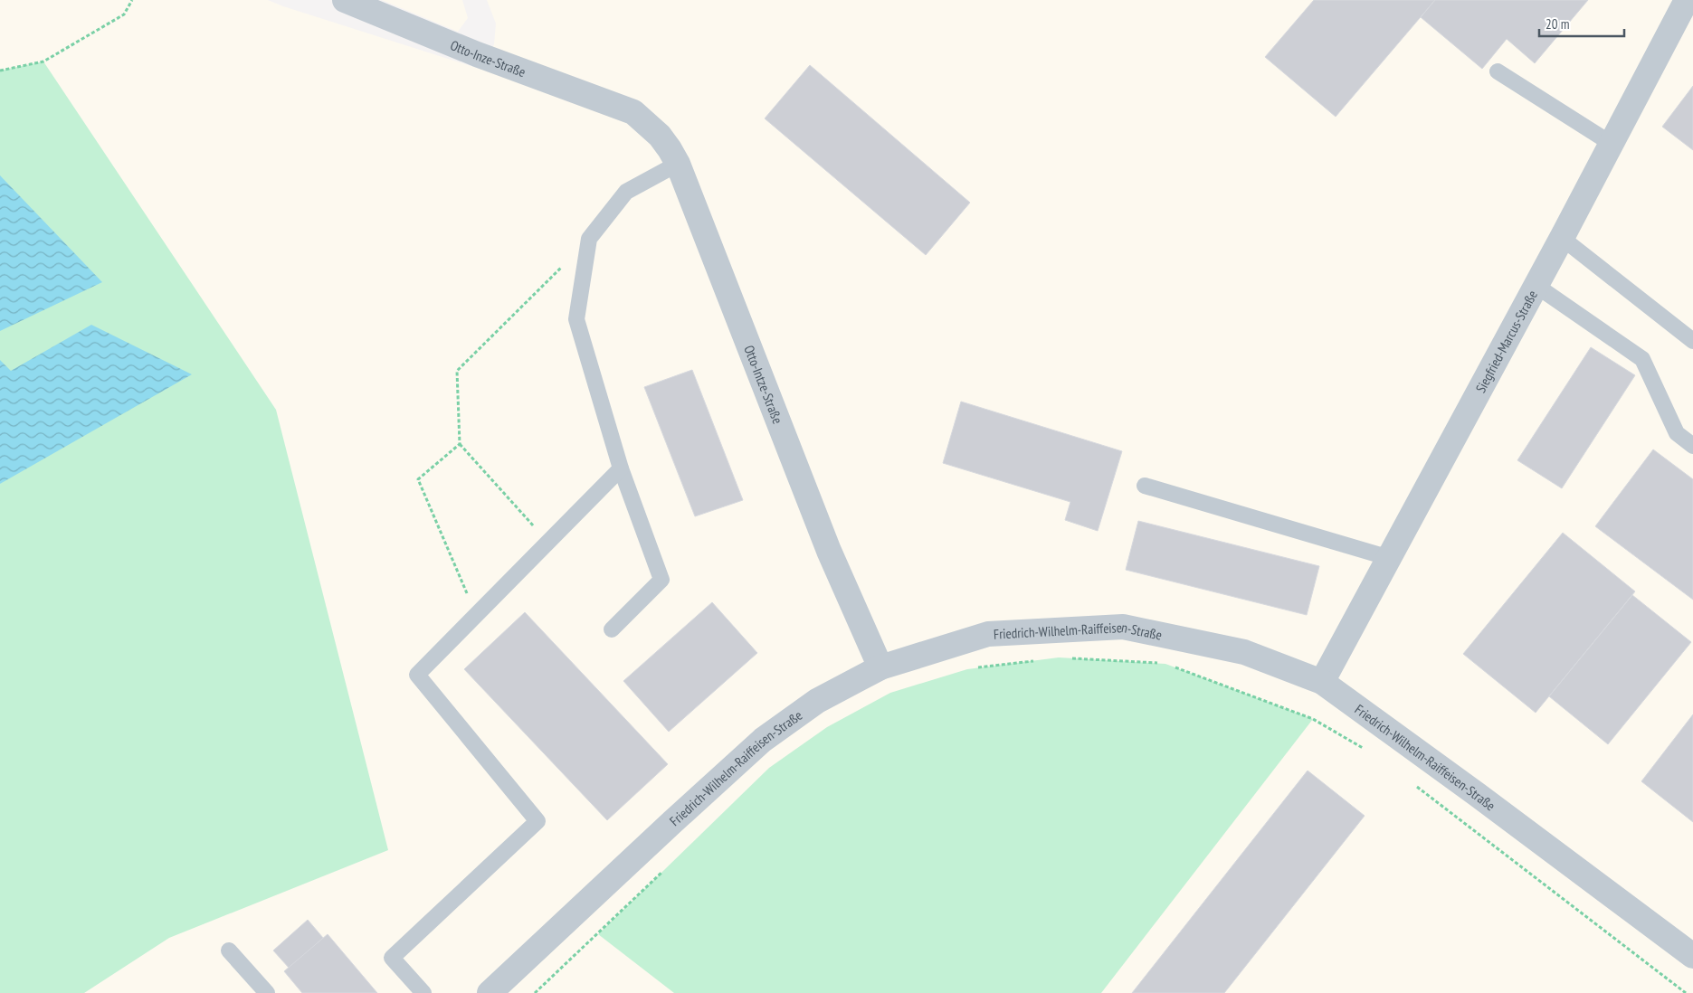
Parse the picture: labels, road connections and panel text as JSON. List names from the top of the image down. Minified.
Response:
{"streets":{"street":["Otto-Inze-Straße","Siegfried-Marcus-Straße","Otto-Intze-Straße","Friedrich-Wilhelm-Raiffeisen-Straße"]},"crossings":[["Otto-Inze-Straße","Otto-Intze-Straße"],["Siegfried-Marcus-Straße","Friedrich-Wilhelm-Raiffeisen-Straße"],["Otto-Intze-Straße","Friedrich-Wilhelm-Raiffeisen-Straße"]],"scale_bar":"20 m"}
